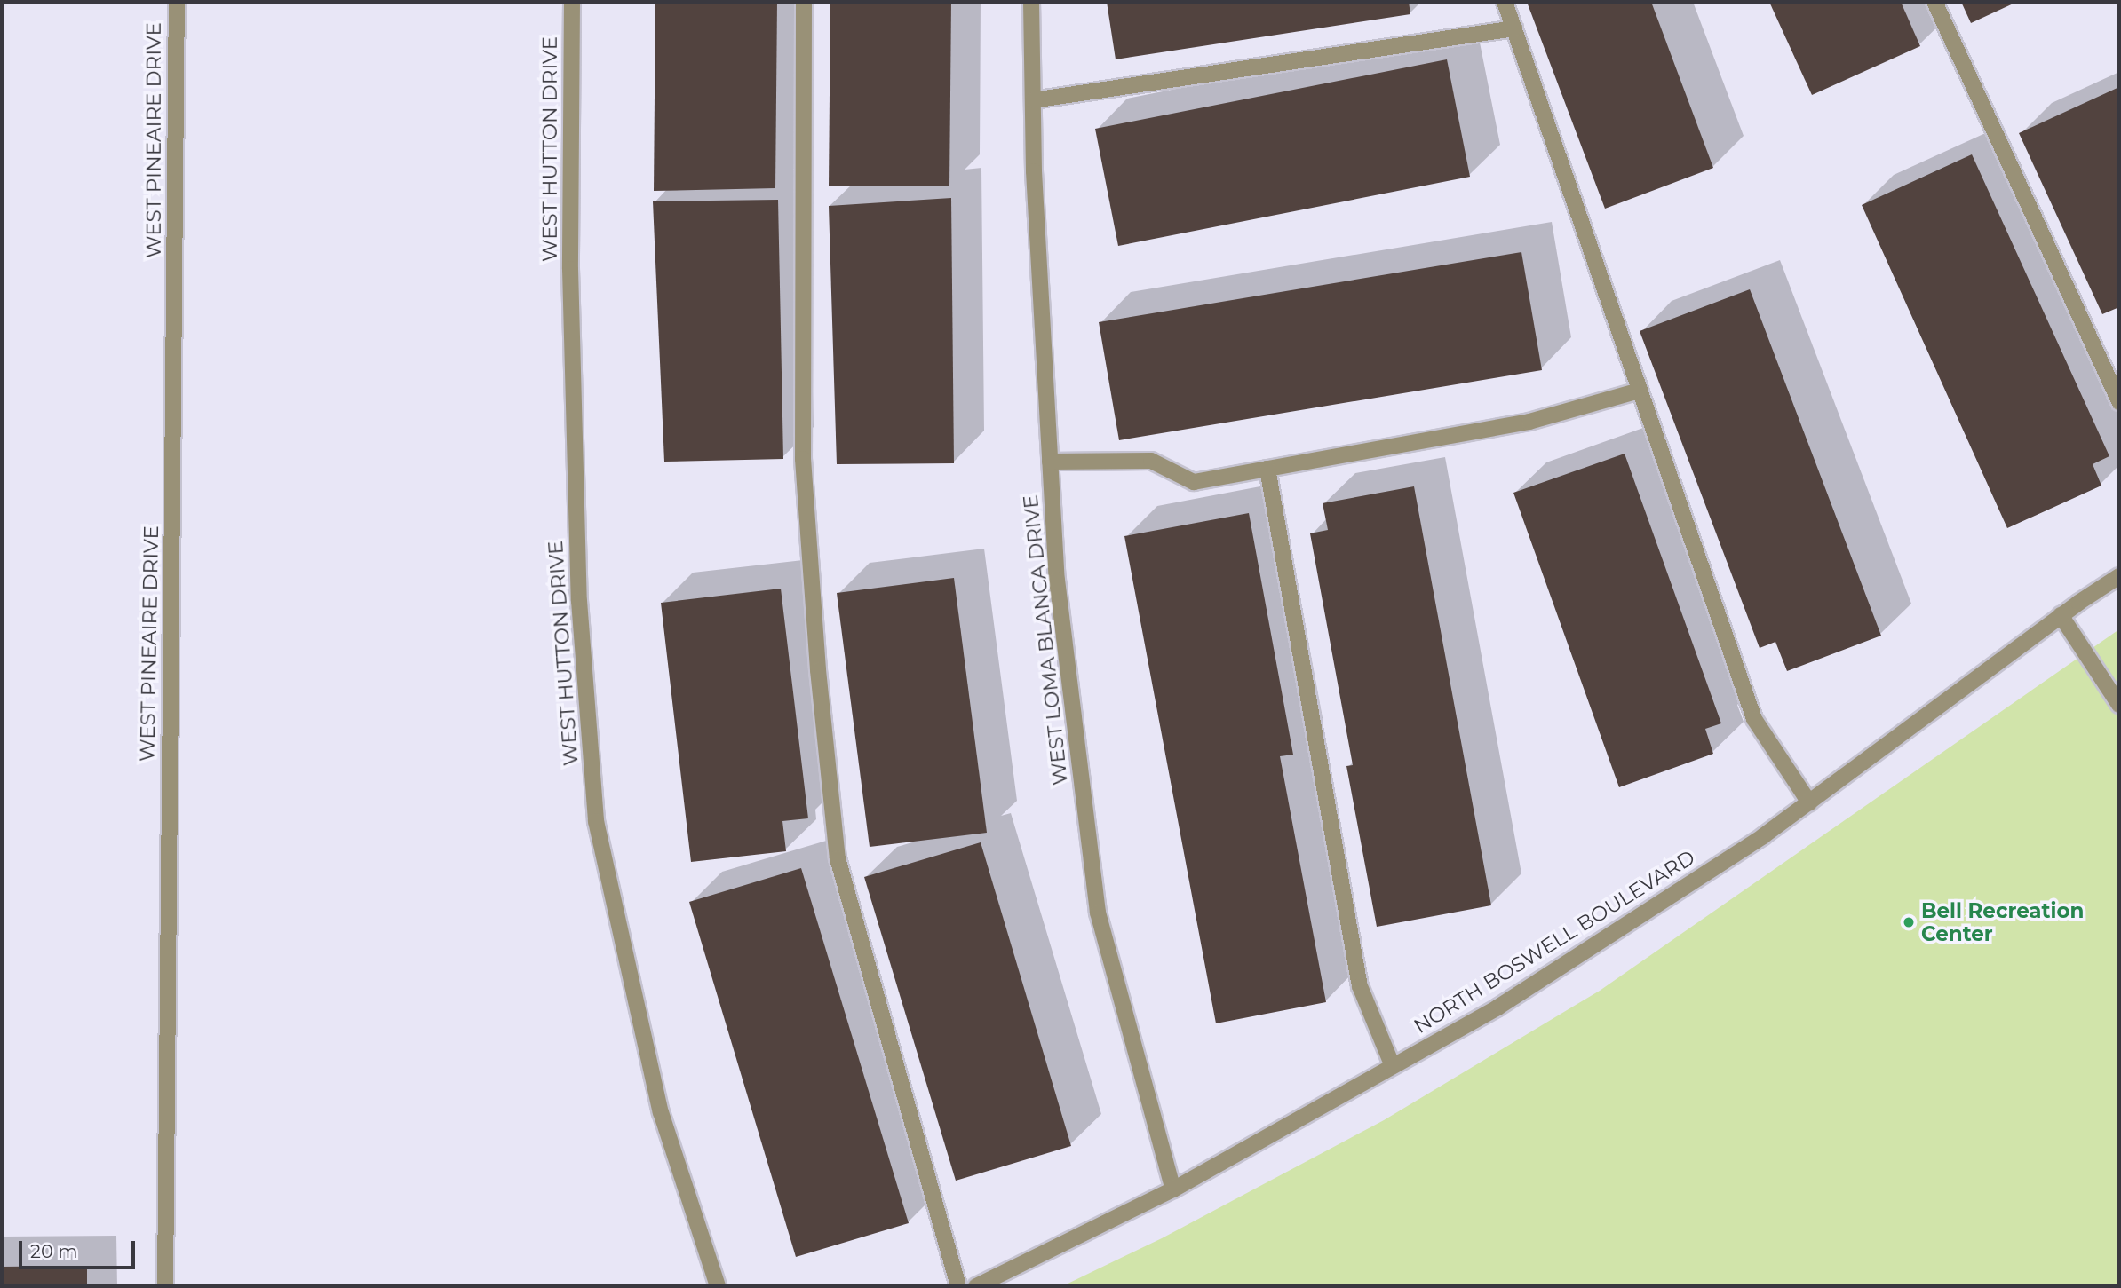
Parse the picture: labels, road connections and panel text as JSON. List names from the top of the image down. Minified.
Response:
{"streets":{"street":["WEST PINEAIRE DRIVE","WEST HUTTON DRIVE","WEST LOMA BLANCA DRIVE","NORTH BOSWELL BOULEVARD"]},"crossings":[["WEST LOMA BLANCA DRIVE","NORTH BOSWELL BOULEVARD"]],"places":["Bell Recreation Center"],"scale_bar":"20 m"}
